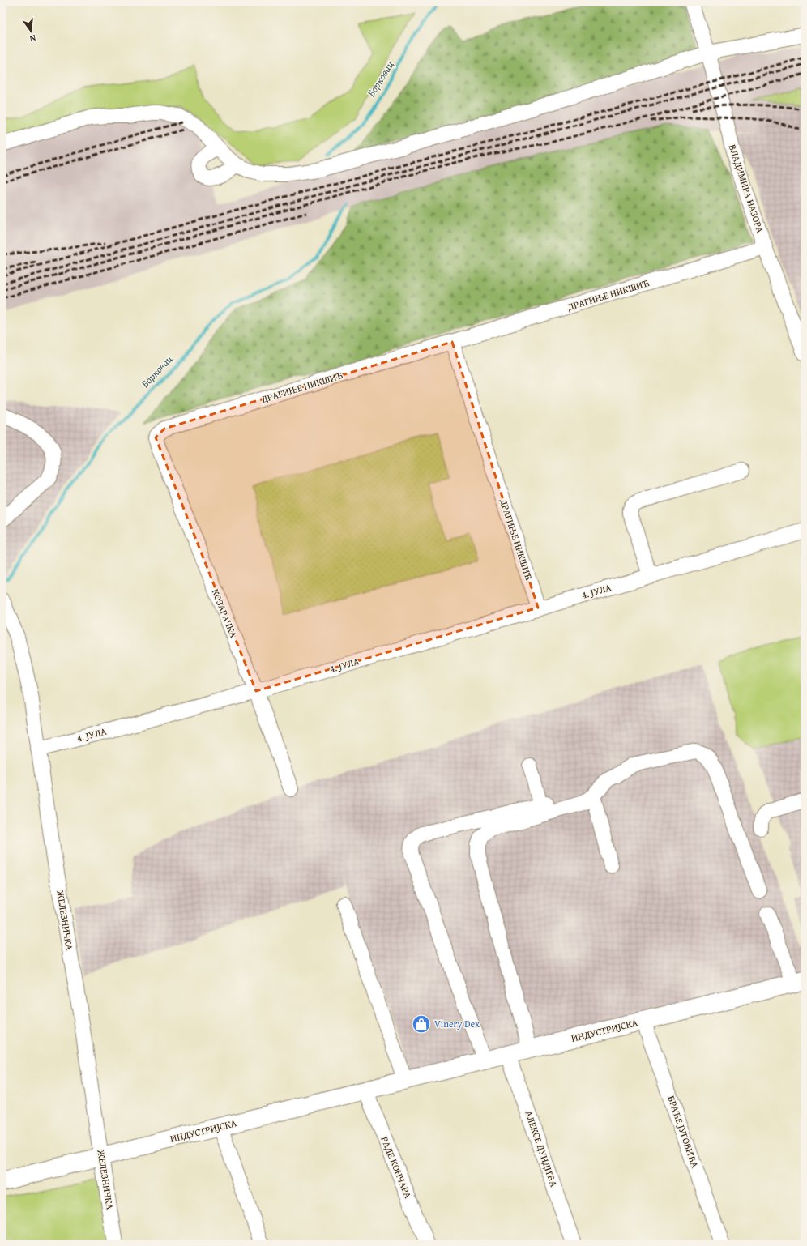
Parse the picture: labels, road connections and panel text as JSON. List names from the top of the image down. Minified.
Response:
{"streets":{"main road":["ИНДУСТРИЈСКА"],"street":["ВЛАДИМИРА НАЗОРА","ДРАГИЊЕ НИКШИЋ","4. ЈУЛА","КОЗАРАЧКА","ЖЕЛЕЗНИЧКА","БРАЋЕ ЈУГОВИЋА","АЛЕКСЕ ДУНДИЋА","РАДЕ КОНЧАРА"]},"crossings":[["ВЛАДИМИРА НАЗОРА","ДРАГИЊЕ НИКШИЋ"],["ДРАГИЊЕ НИКШИЋ","4. ЈУЛА"],["ДРАГИЊЕ НИКШИЋ","КОЗАРАЧКА"],["4. ЈУЛА","КОЗАРАЧКА"],["4. ЈУЛА","ЖЕЛЕЗНИЧКА"],["ЖЕЛЕЗНИЧКА","ИНДУСТРИЈСКА"],["ИНДУСТРИЈСКА","БРАЋЕ ЈУГОВИЋА"],["ИНДУСТРИЈСКА","АЛЕКСЕ ДУНДИЋА"],["ИНДУСТРИЈСКА","РАДЕ КОНЧАРА"]],"water":["Борковац"],"places":{"shop":["Vinery Dex"]},"north":"bottom"}
